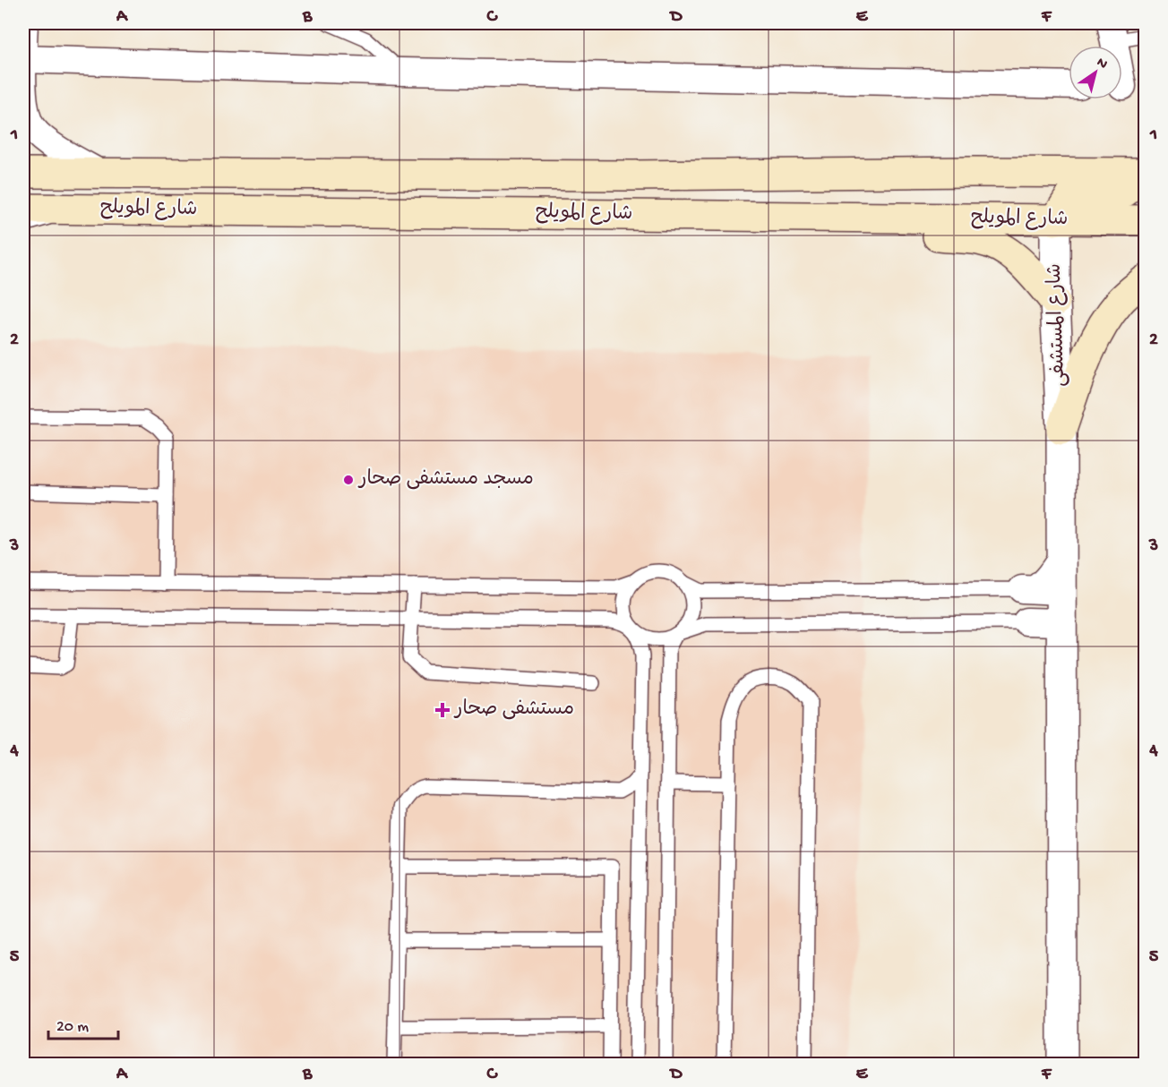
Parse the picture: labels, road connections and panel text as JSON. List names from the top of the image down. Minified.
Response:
{"streets":{"main road":["شارع المويلح"],"street":["شارع المستشفى"]},"crossings":[["شارع المويلح","شارع المستشفى"]],"places":{"other":["مسجد مستشفى صحار"],"health":["مستشفى صحار"]},"scale_bar":"20 m","north":"top right","grid":{"columns":["A","B","C","D","E","F"],"rows":["1","2","3","4","5"]}}
